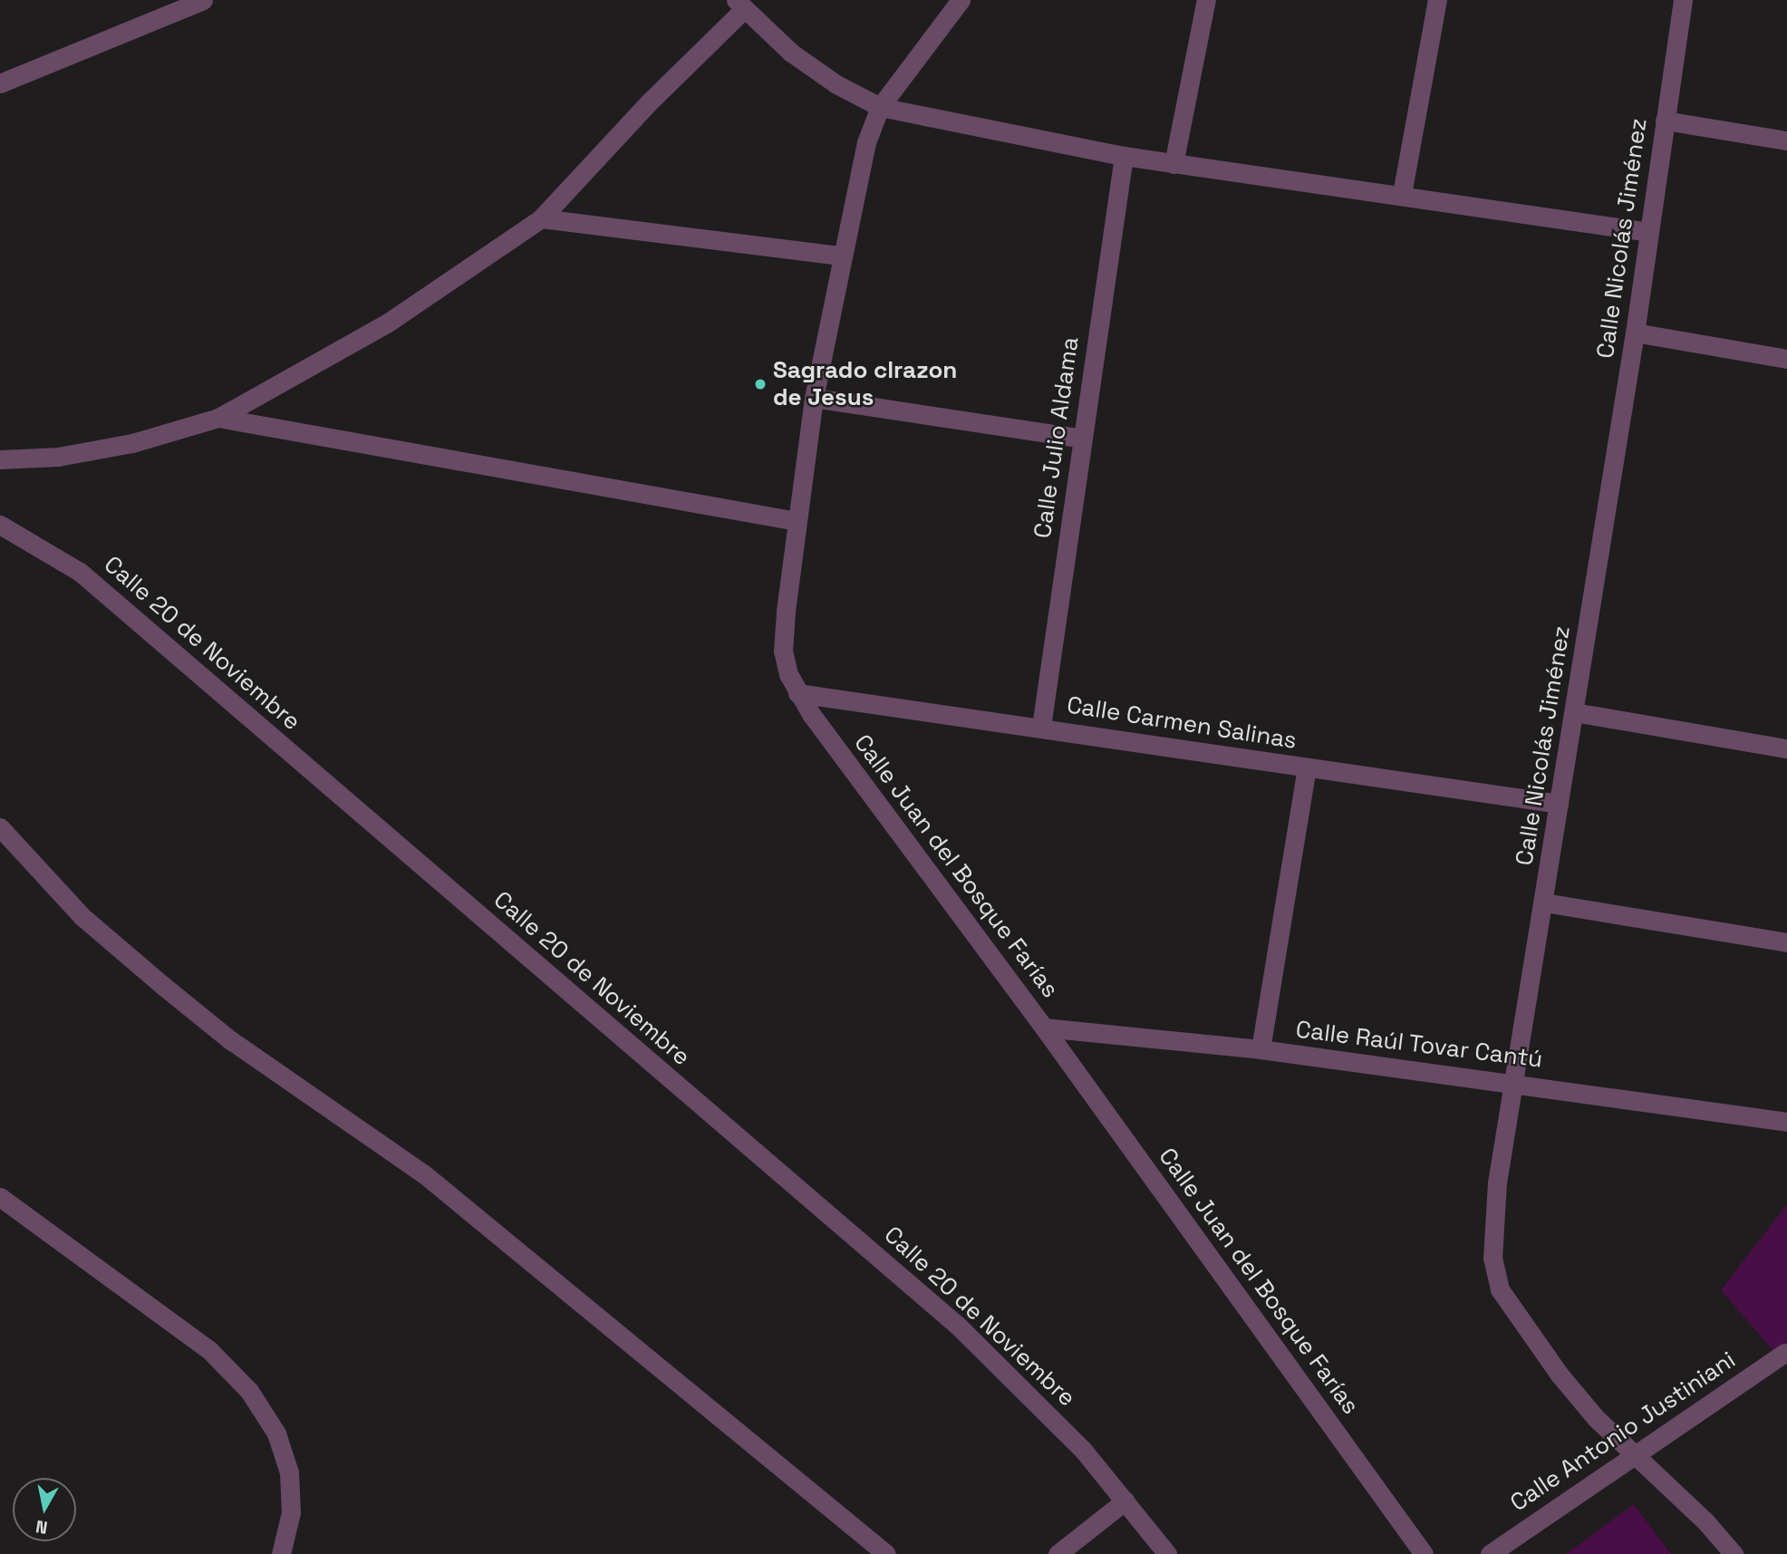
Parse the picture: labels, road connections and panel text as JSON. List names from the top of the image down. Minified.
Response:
{"streets":{"street":["Calle Nicolás Jiménez","Calle Julio Aldama","Calle 20 de Noviembre","Calle Carmen Salinas","Calle Juan del Bosque Farías","Calle Raúl Tovar Cantú","Calle Antonio Justiniani"]},"crossings":[["Calle Nicolás Jiménez","Calle Carmen Salinas"],["Calle Nicolás Jiménez","Calle Raúl Tovar Cantú"],["Calle Nicolás Jiménez","Calle Antonio Justiniani"],["Calle Julio Aldama","Calle Carmen Salinas"],["Calle Carmen Salinas","Calle Juan del Bosque Farías"],["Calle Juan del Bosque Farías","Calle Raúl Tovar Cantú"]],"places":["Sagrado clrazon de Jesus"],"north":"bottom"}
